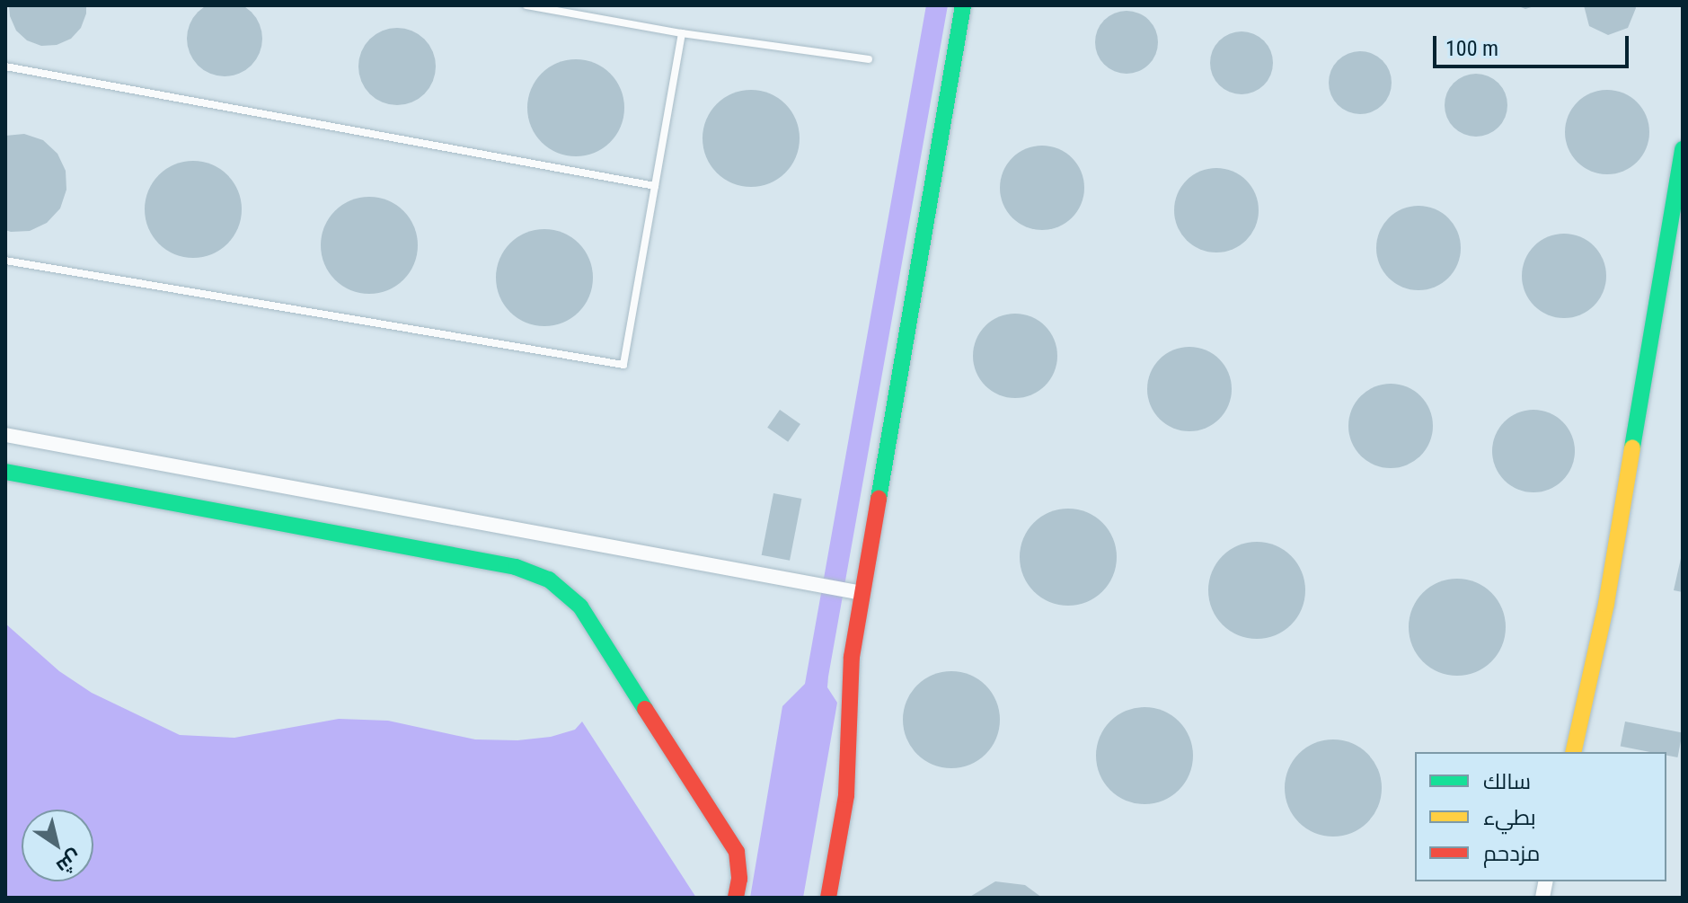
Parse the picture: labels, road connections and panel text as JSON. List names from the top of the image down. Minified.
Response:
{"legend":["سالك","بطيء","مزدحم"],"scale_bar":"100 m","north":"bottom right"}
